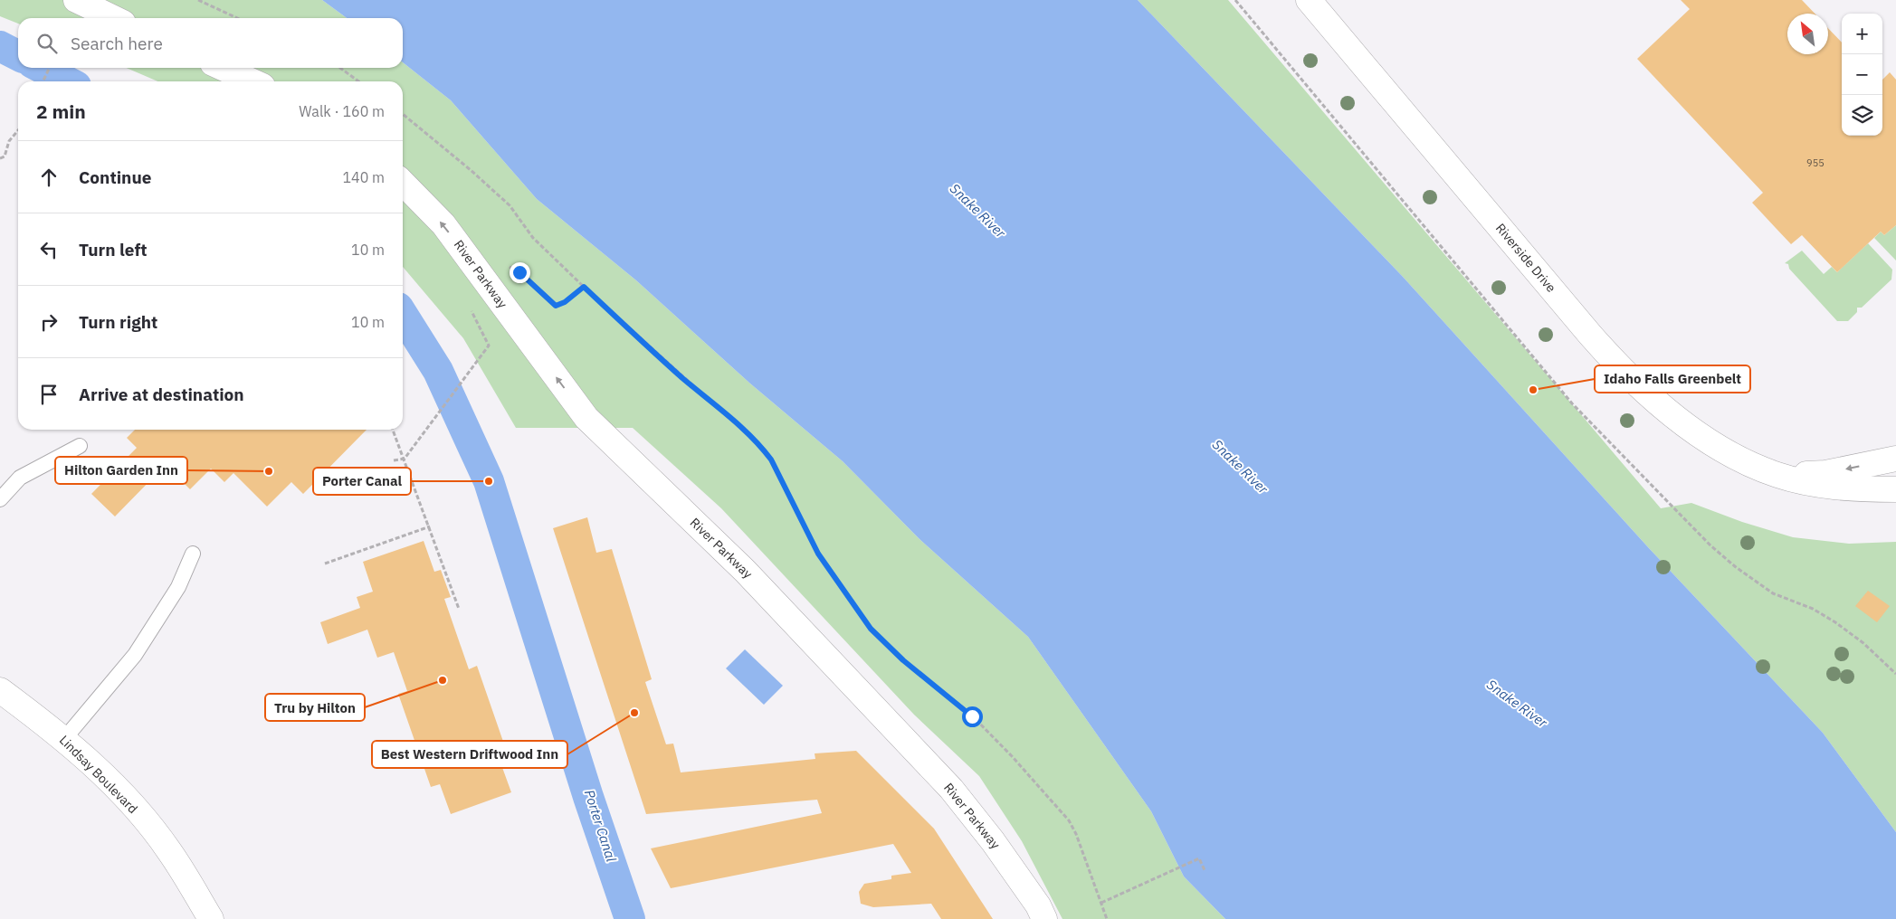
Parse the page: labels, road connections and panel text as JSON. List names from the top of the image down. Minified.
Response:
{"streets":{"street":["Riverside Drive","River Parkway","Lindsay Boulevard"]},"one_way":["River Parkway"],"water":["Snake River","Porter Canal"],"places":["Idaho Falls Greenbelt","Hilton Garden Inn","Porter Canal","Tru by Hilton","Best Western Driftwood Inn"],"house_numbers":["955"],"north":"top left","page":{"map_buttons":["+","−"],"search":"Search here","heading":["2 min","Walk · 160 m"],"list":[["Continue","140 m"],["Turn left","10 m"],["Turn right","10 m"],"Arrive at destination"]}}
